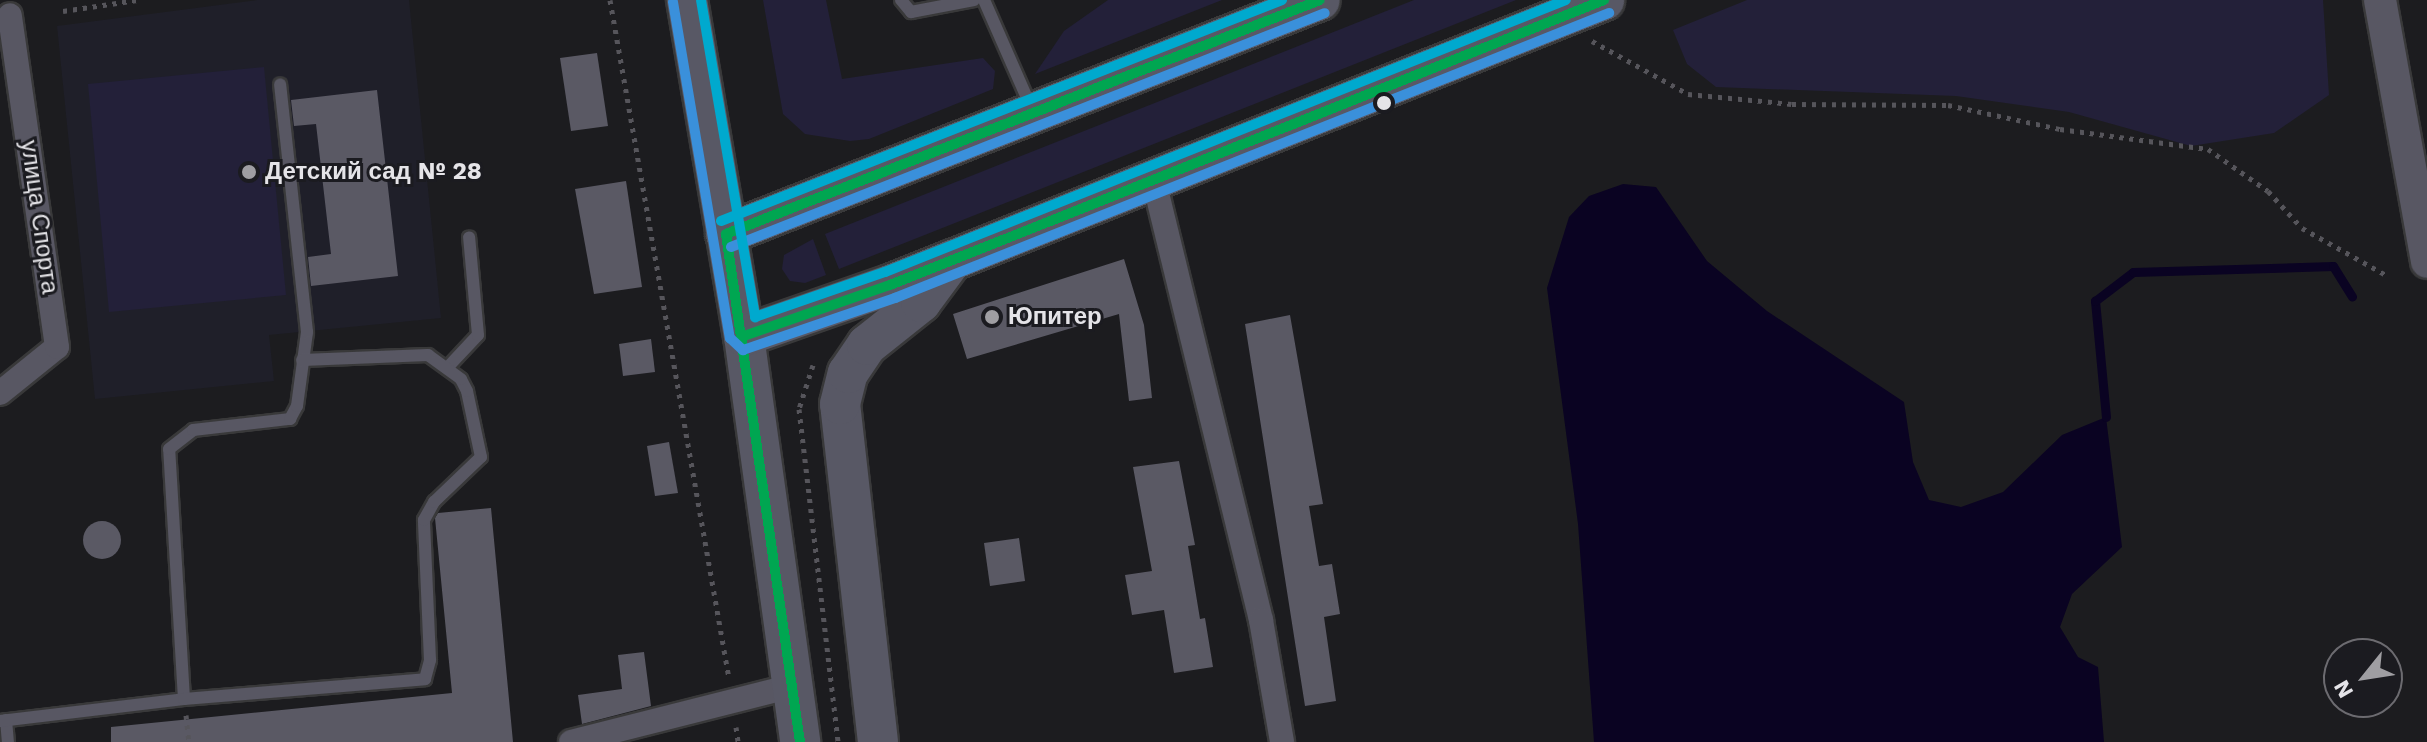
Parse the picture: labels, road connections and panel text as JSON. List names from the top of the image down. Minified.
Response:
{"streets":{"street":["улица Спорта"]},"places":["Детский сад № 28","Юпитер"],"north":"bottom left"}
